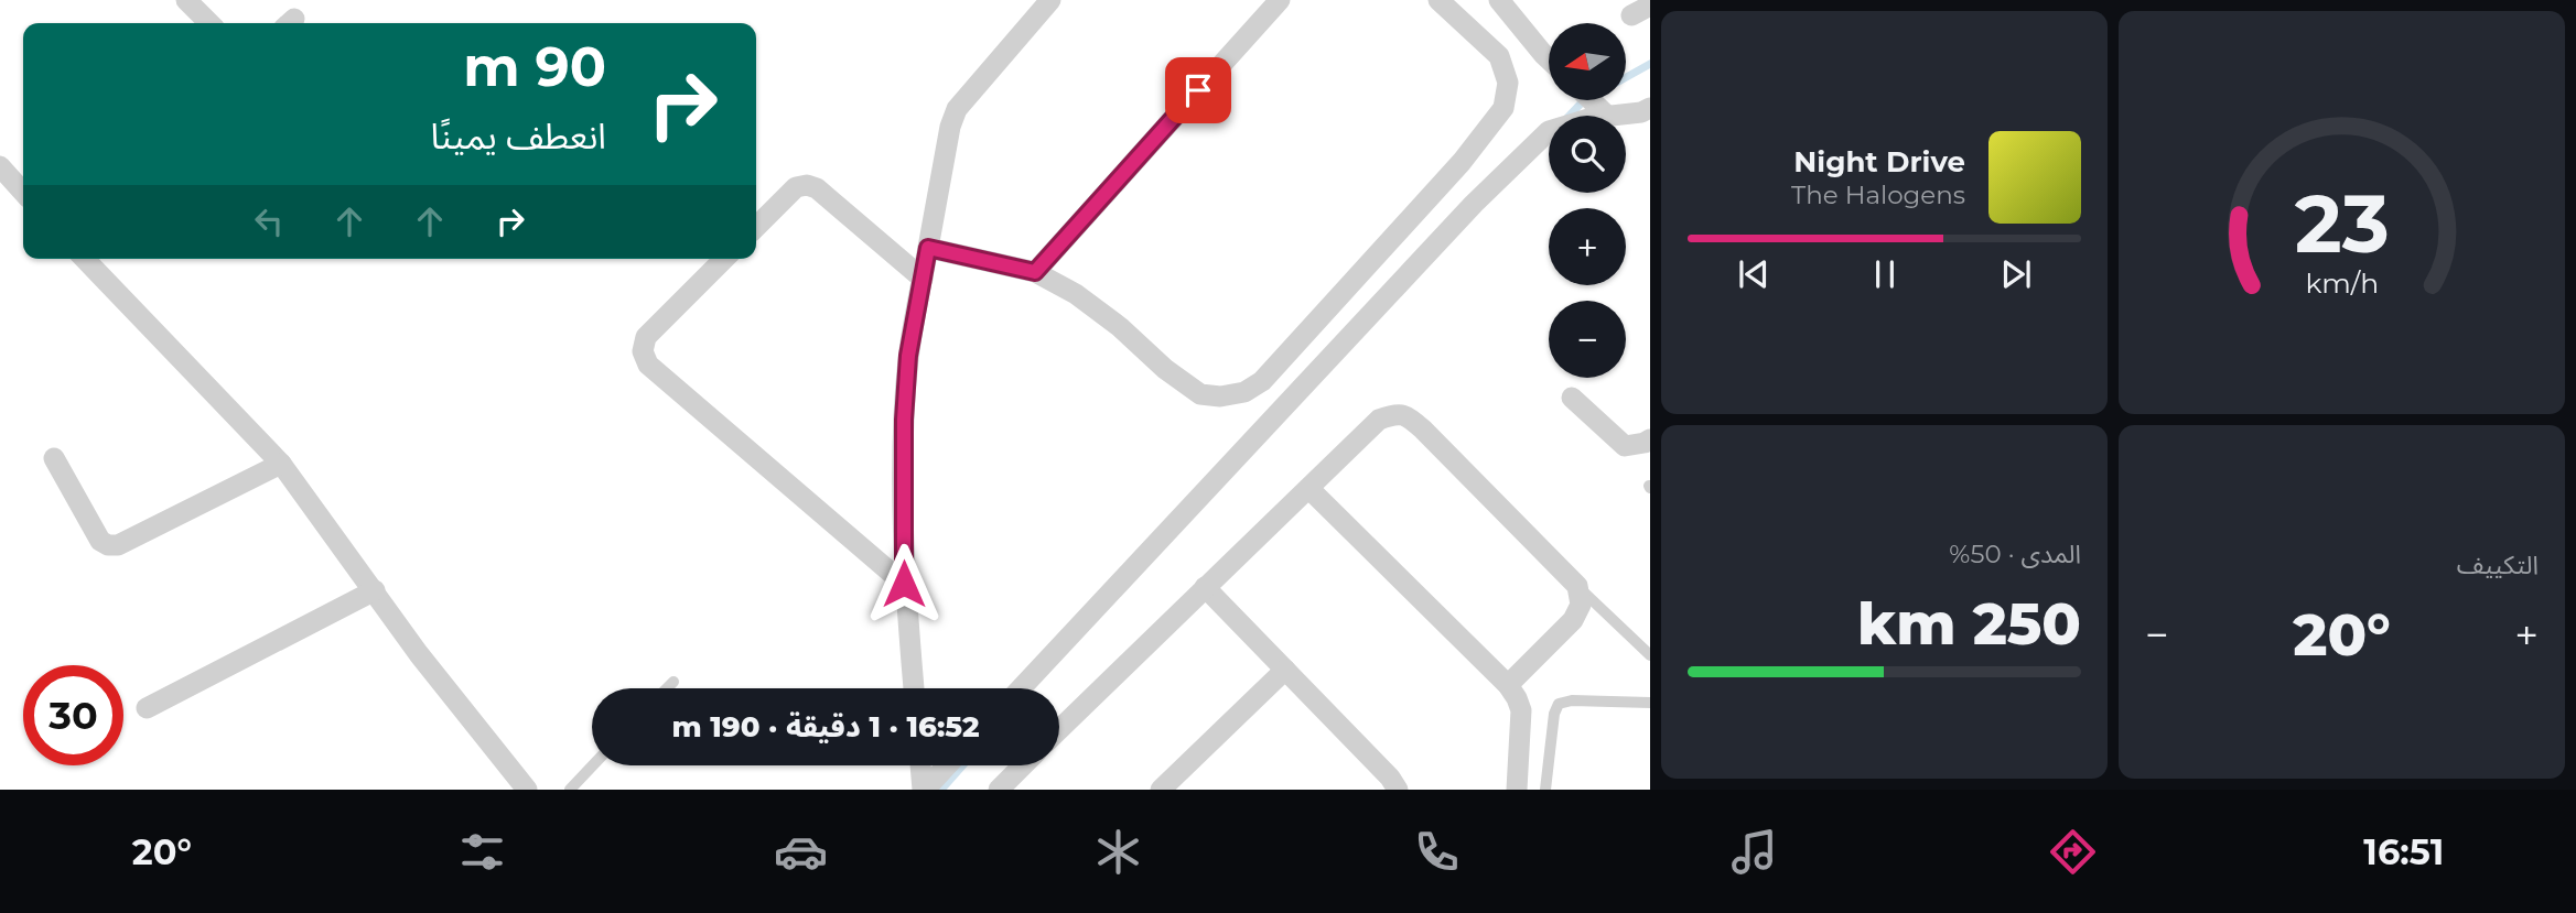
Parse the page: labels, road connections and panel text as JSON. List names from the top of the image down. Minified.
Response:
{"north":"left","page":{"map_buttons":["+","−"],"turn":["90 m","انعطف يمينًا"],"song":["Night Drive","The Halogens"],"tile":["التكييف",["المدى · 50%","250 km"]],"heat":["−","20°","+"],"limit":"30","trip":"16:52 · 1 دقيقة · 190 m","tabs":["16:51","20°"],"gauge":["23","km/h"]}}
